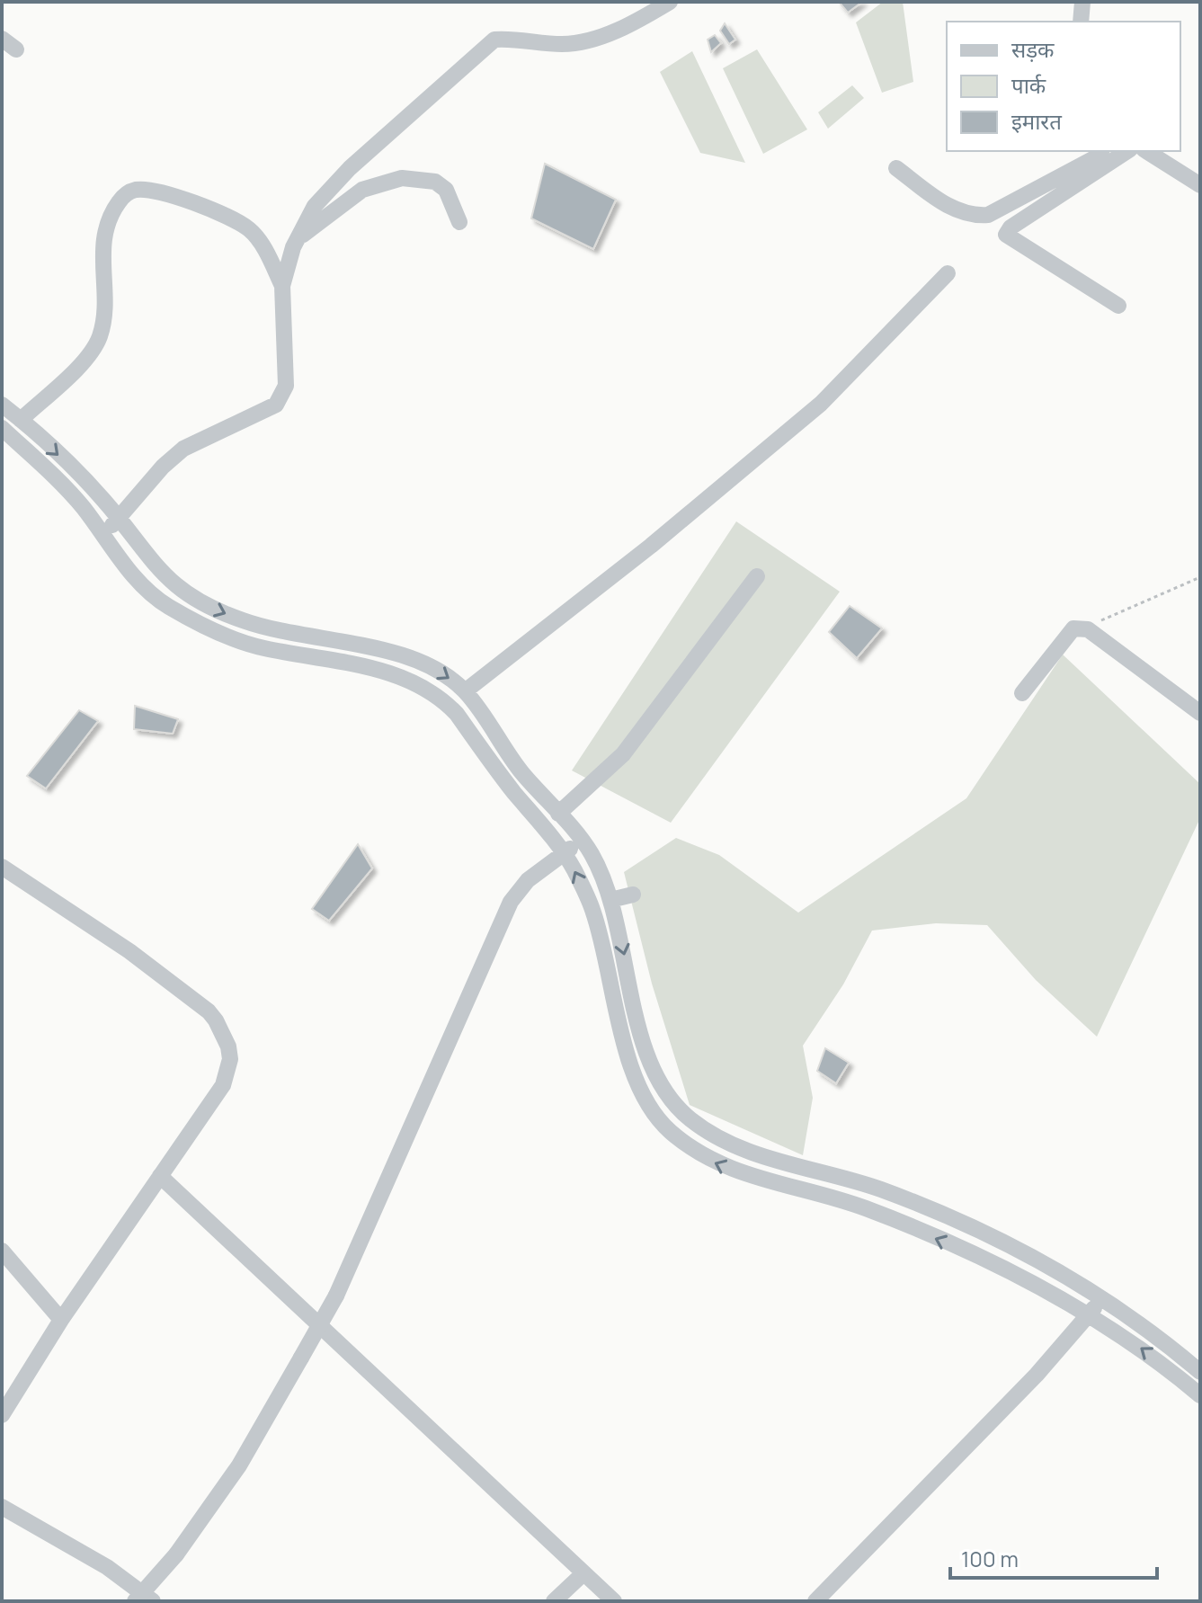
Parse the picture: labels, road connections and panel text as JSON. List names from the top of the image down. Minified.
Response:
{"legend":["सड़क","पार्क","इमारत"],"scale_bar":"100 m"}
